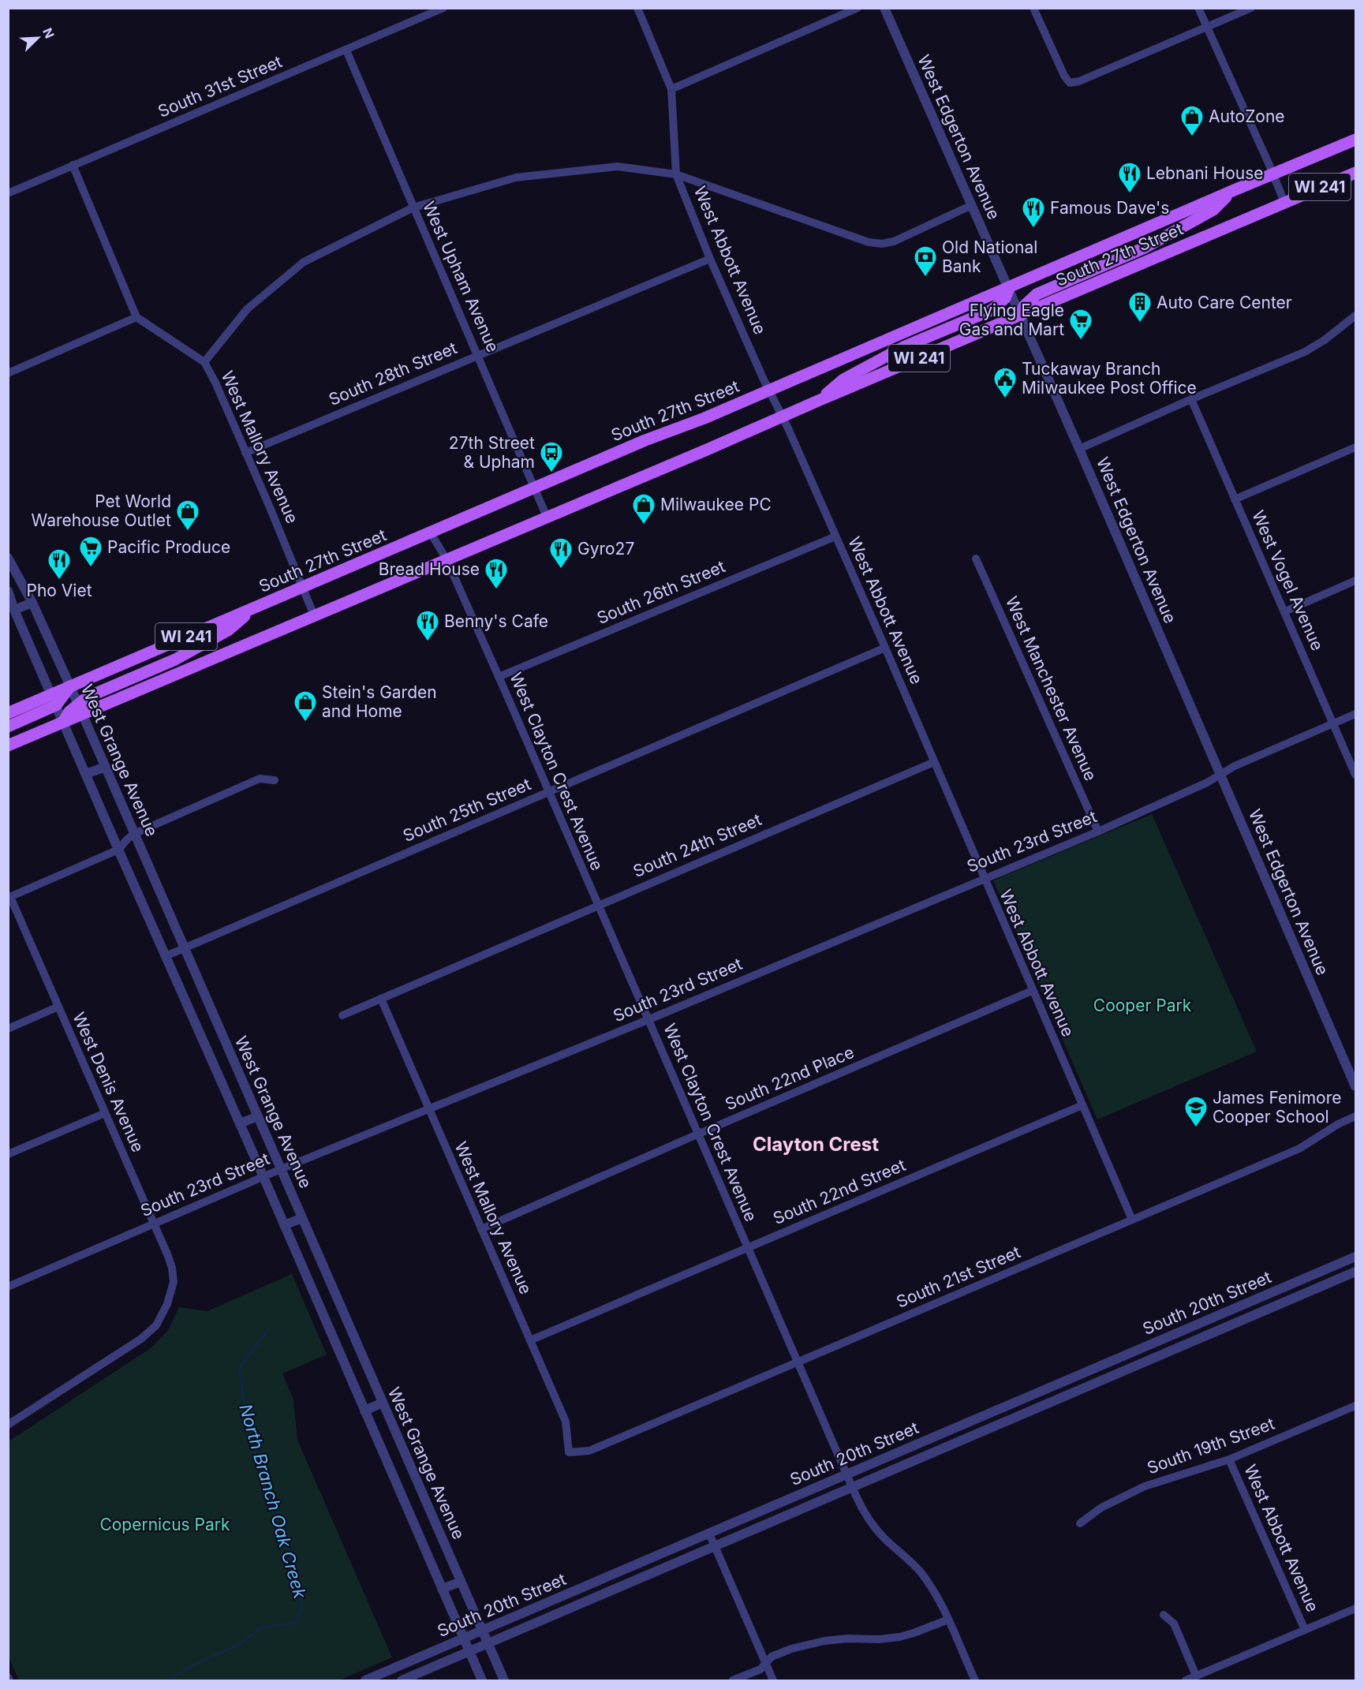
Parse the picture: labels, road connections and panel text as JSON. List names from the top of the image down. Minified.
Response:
{"streets":{"main road":["WI 241","South 27th Street"],"street":["South 31st Street","West Edgerton Avenue","West Abbott Avenue","West Upham Avenue","South 28th Street","West Mallory Avenue","West Vogel Avenue","South 26th Street","West Manchester Avenue","West Grange Avenue","West Clayton Crest Avenue","South 25th Street","South 23rd Street","South 24th Street","South 22nd Place","West Denis Avenue","South 22nd Street","South 21st Street","South 20th Street","South 19th Street"]},"crossings":[["South 31st Street","West Upham Avenue"],["West Edgerton Avenue","South 27th Street"],["West Edgerton Avenue","South 23rd Street"],["South 27th Street","West Abbott Avenue"],["South 27th Street","West Upham Avenue"],["South 27th Street","West Mallory Avenue"],["South 27th Street","West Grange Avenue"],["South 27th Street","West Clayton Crest Avenue"],["West Abbott Avenue","South 28th Street"],["West Abbott Avenue","South 26th Street"],["West Abbott Avenue","South 25th Street"],["West Abbott Avenue","South 23rd Street"],["West Abbott Avenue","South 24th Street"],["West Abbott Avenue","South 22nd Place"],["West Abbott Avenue","South 22nd Street"],["West Abbott Avenue","South 21st Street"],["West Abbott Avenue","South 19th Street"],["West Upham Avenue","South 28th Street"],["South 28th Street","West Mallory Avenue"],["West Mallory Avenue","South 23rd Street"],["West Mallory Avenue","South 24th Street"],["West Mallory Avenue","South 22nd Place"],["West Mallory Avenue","South 22nd Street"],["West Mallory Avenue","South 21st Street"],["West Vogel Avenue","South 23rd Street"],["South 26th Street","West Clayton Crest Avenue"],["West Manchester Avenue","South 23rd Street"],["West Grange Avenue","South 25th Street"],["West Grange Avenue","South 23rd Street"],["West Grange Avenue","South 20th Street"],["West Clayton Crest Avenue","South 25th Street"],["West Clayton Crest Avenue","South 23rd Street"],["West Clayton Crest Avenue","South 24th Street"],["West Clayton Crest Avenue","South 22nd Place"],["West Clayton Crest Avenue","South 22nd Street"],["West Clayton Crest Avenue","South 21st Street"],["West Clayton Crest Avenue","South 20th Street"],["South 23rd Street","West Denis Avenue"]],"districts":["Clayton Crest"],"water":["North Branch Oak Creek"],"parks":["Cooper Park","Copernicus Park"],"places":{"shop":["AutoZone","Milwaukee PC","Pet World Warehouse Outlet","Stein's Garden and Home"],"restaurant":["Lebnani House","Famous Dave's","Gyro27","Pho Viet","Bread House","Benny's Cafe"],"bank":["Old National Bank"],"building":["Auto Care Center"],"supermarket":["Flying Eagle Gas and Mart","Pacific Produce"],"public building":["Tuckaway Branch Milwaukee Post Office"],"bus stop":["27th Street & Upham"],"school or university":["James Fenimore Cooper School"]},"north":"top right"}
